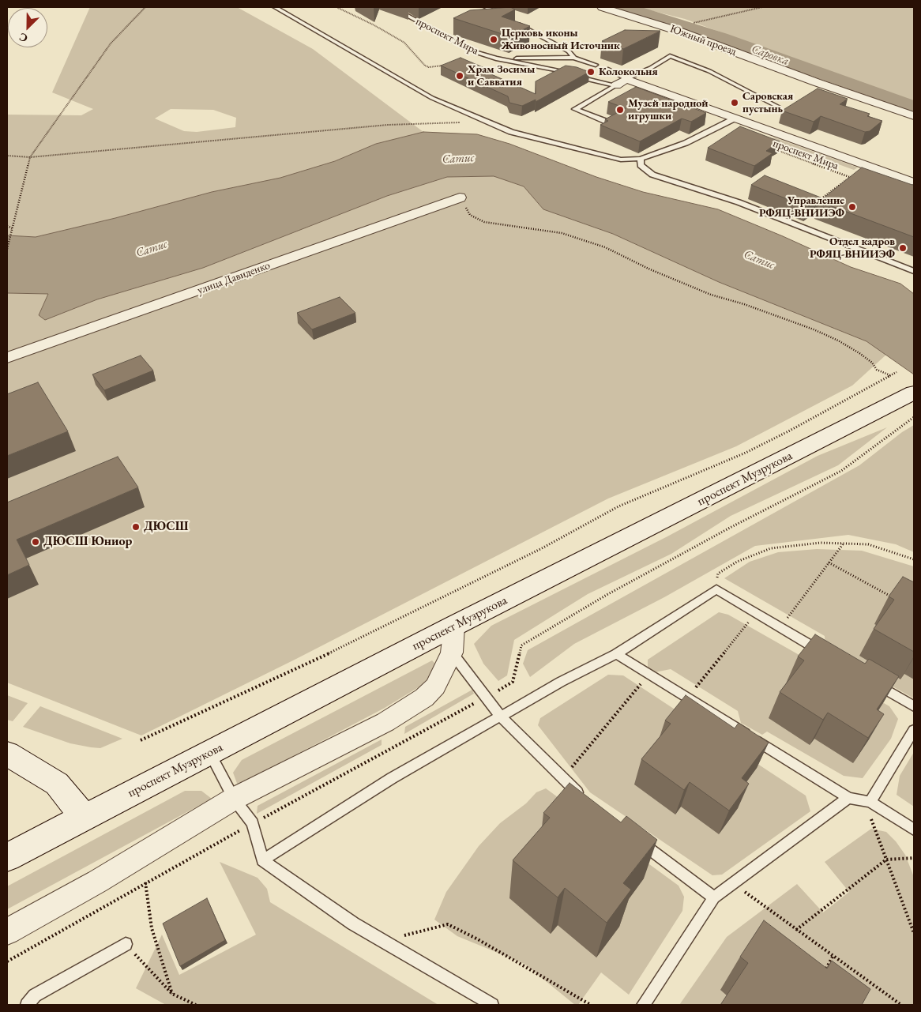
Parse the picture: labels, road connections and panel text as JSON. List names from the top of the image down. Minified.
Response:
{"streets":{"main road":["проспект Музрукова"],"street":["проспект Мира","Южный проезд","улица Давиденко"]},"water":["Саровка","Сатис"],"places":["Церковь иконы Живоносный Источник","Колокольня","Храм Зосимы и Савватия","Саровская пустынь","Музей народной игрушки","Управление РФЯЦ-ВНИИЭФ","Отдел кадров РФЯЦ-ВНИИЭФ","ДЮСШ","ДЮСШ Юниор"],"north":"bottom left"}
